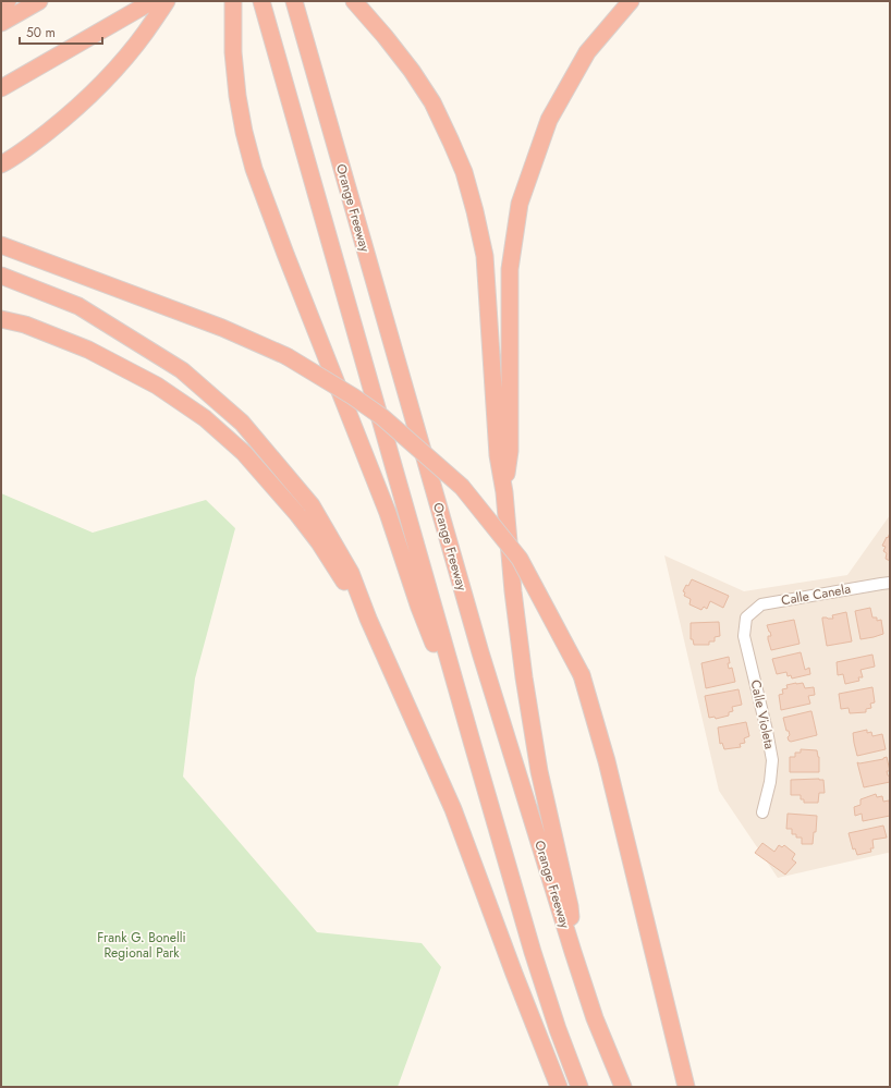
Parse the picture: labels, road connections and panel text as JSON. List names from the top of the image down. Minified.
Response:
{"streets":{"highway":["Orange Freeway"],"street":["Calle Canela","Calle Violeta"]},"crossings":[["Calle Canela","Calle Violeta"]],"parks":["Frank G. Bonelli Regional Park"],"scale_bar":"50 m"}
